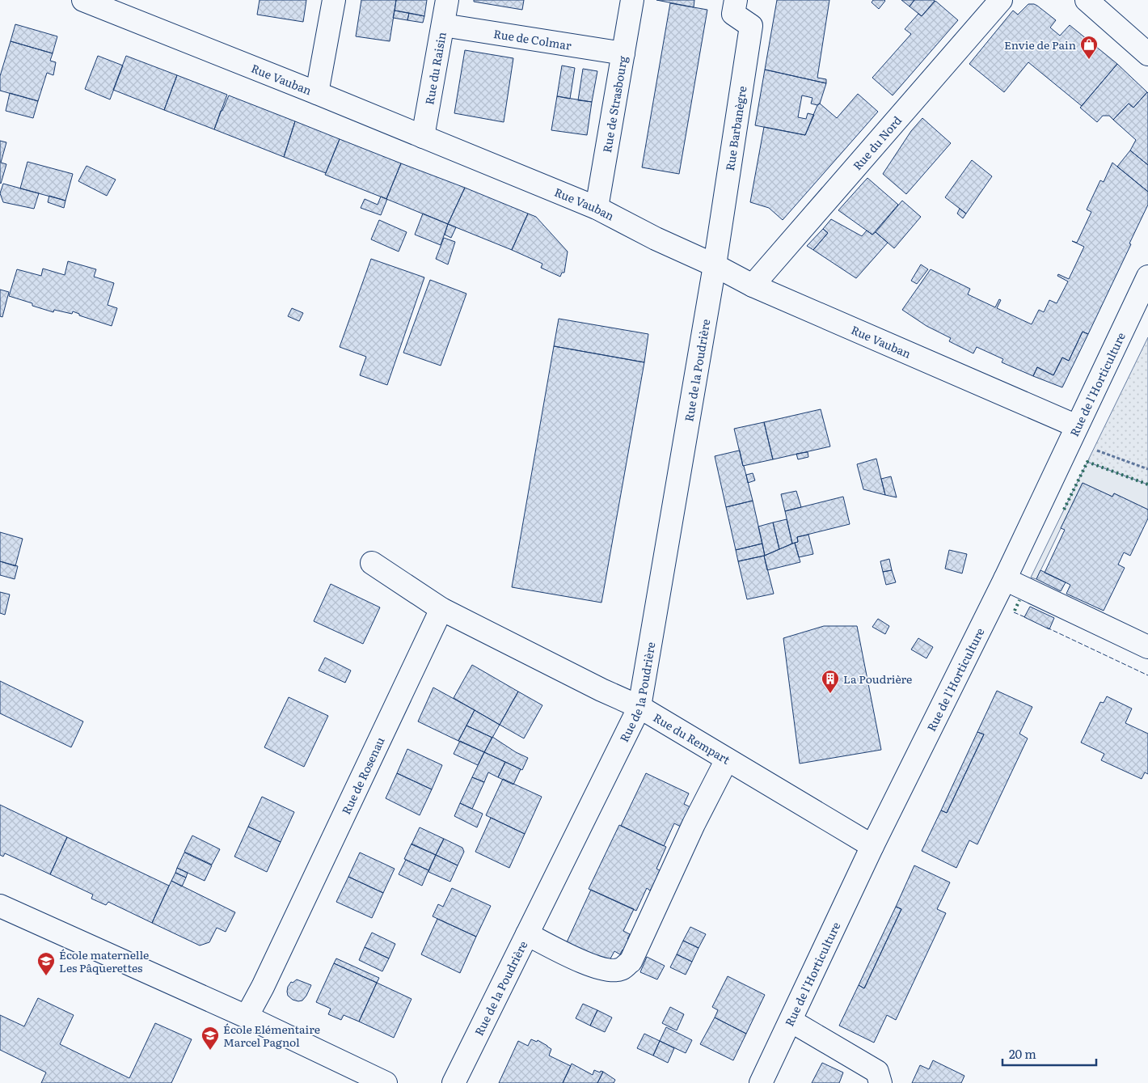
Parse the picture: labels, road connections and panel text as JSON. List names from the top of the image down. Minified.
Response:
{"streets":{"street":["Rue de Colmar","Rue du Raisin","Rue Vauban","Rue de Strasbourg","Rue Barbanègre","Rue du Nord","Rue de la Poudrière","Rue de l'Horticulture","Rue du Rempart","Rue de Rosenau"]},"crossings":[["Rue de Colmar","Rue du Raisin"],["Rue de Colmar","Rue de Strasbourg"],["Rue du Raisin","Rue Vauban"],["Rue Vauban","Rue de Strasbourg"],["Rue Vauban","Rue Barbanègre"],["Rue Vauban","Rue du Nord"],["Rue Vauban","Rue de la Poudrière"],["Rue Vauban","Rue de l'Horticulture"],["Rue Barbanègre","Rue de la Poudrière"],["Rue de la Poudrière","Rue du Rempart"],["Rue de l'Horticulture","Rue du Rempart"],["Rue du Rempart","Rue de Rosenau"]],"places":{"shop":["Envie de Pain"],"building":["La Poudrière"],"school or university":["École maternelle Les Pâquerettes","École Elémentaire Marcel Pagnol"]},"scale_bar":"20 m"}
